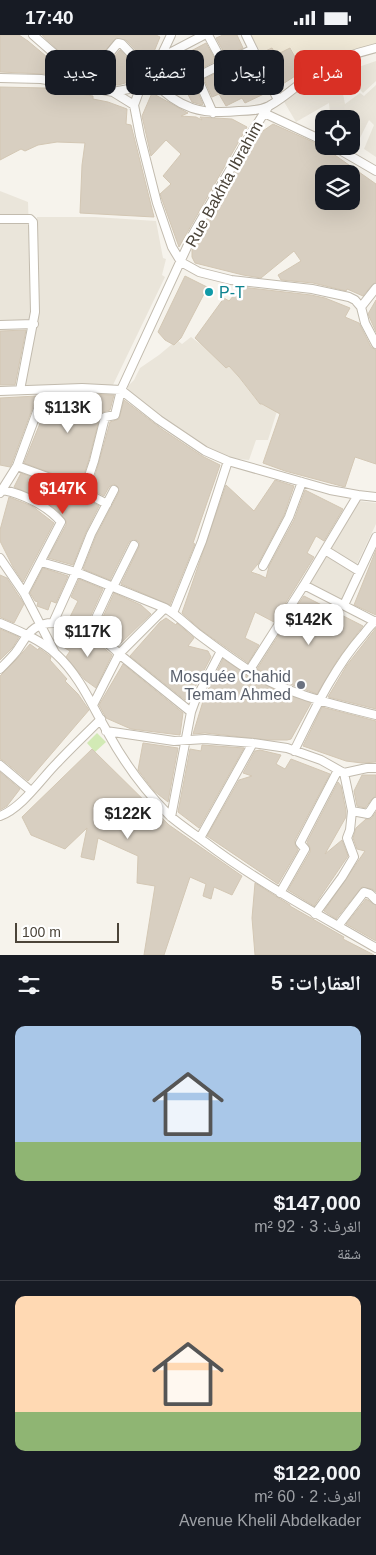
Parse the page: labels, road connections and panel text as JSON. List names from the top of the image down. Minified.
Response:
{"streets":{"street":["Rue Bakhta Ibrahim"]},"places":["P-T","Mosquée Chahid Temam Ahmed"],"scale_bar":"100 m","page":{"status":"17:40","chip":["شراء","إيجار","تصفية","جديد"],"price":["$113K","$147K","$142K","$117K","$122K"],"scale":"100 m","heading":"العقارات: 5","list":[{"name":"$147,000","note":"الغرف: 3 · 92 m² · شقة"},{"name":"$122,000","note":"الغرف: 2 · 60 m² · Avenue Khelil Abdelkader"}]}}
